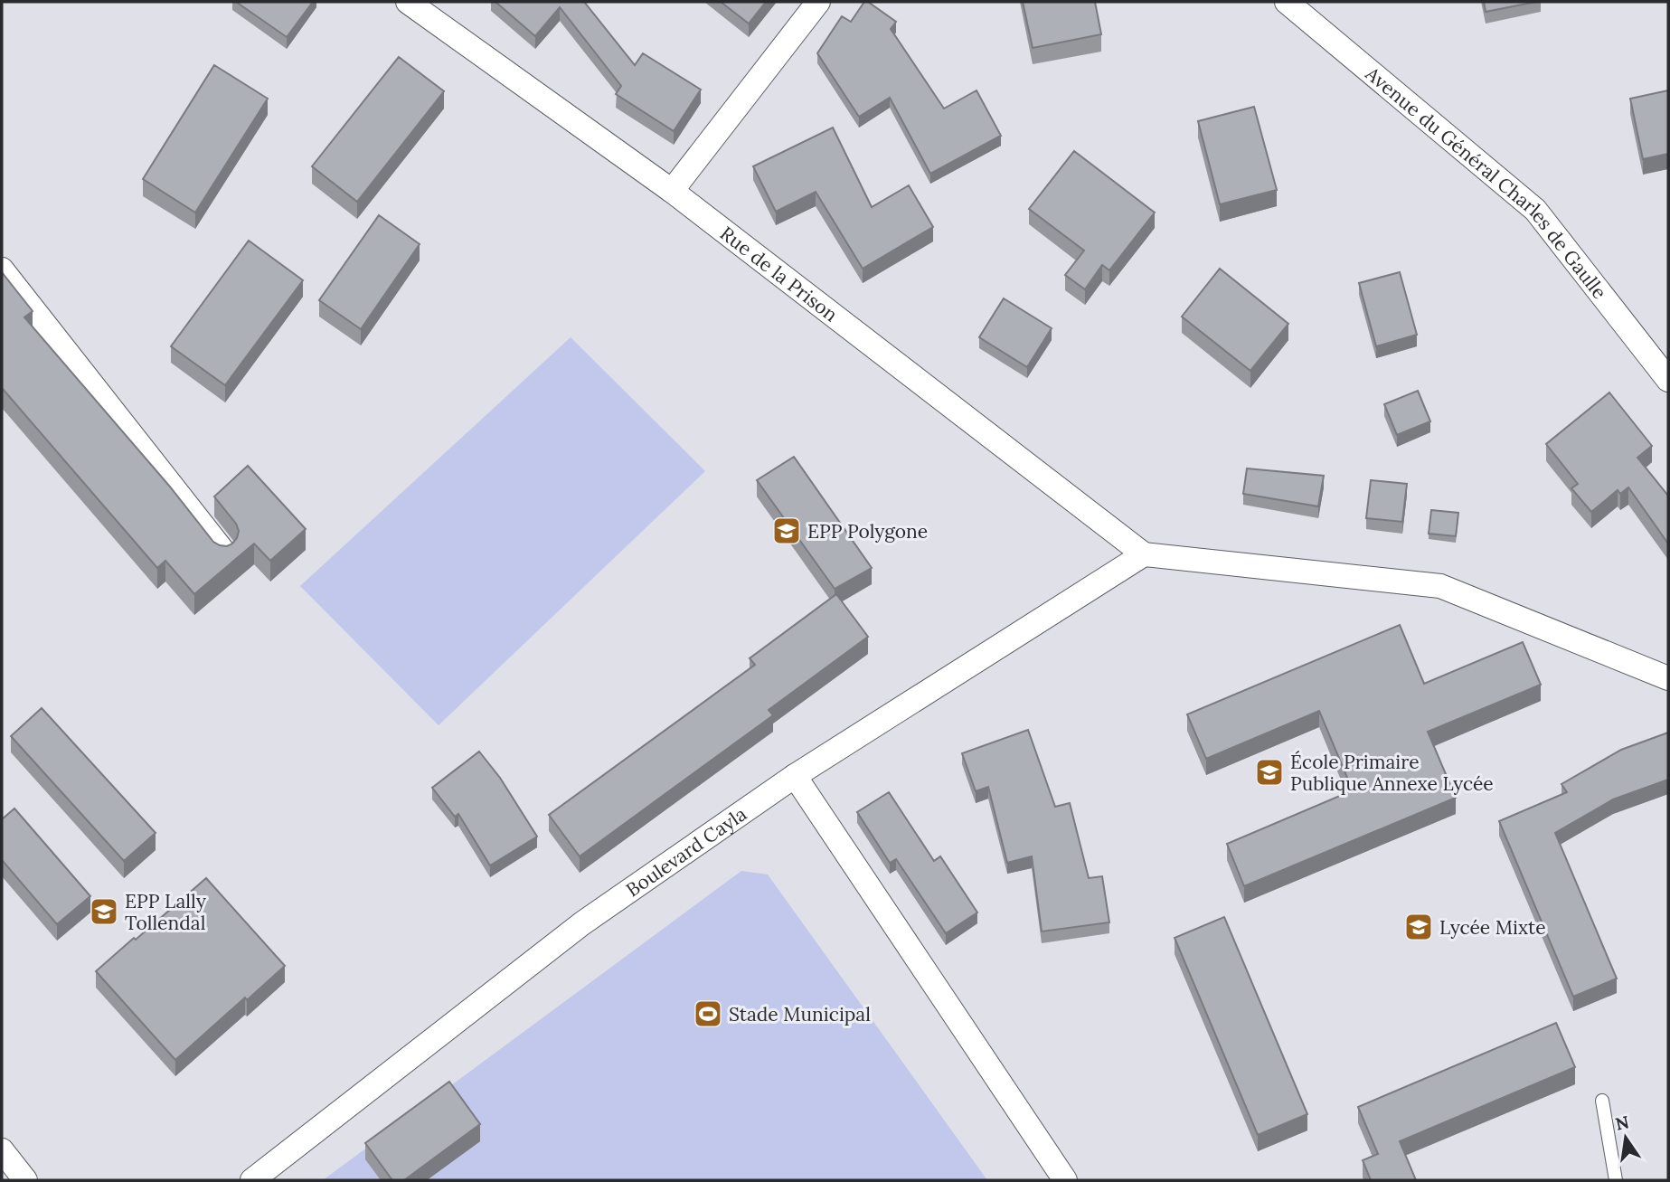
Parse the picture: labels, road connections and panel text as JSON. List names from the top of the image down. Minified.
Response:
{"streets":{"street":["Avenue du Général Charles de Gaulle","Rue de la Prison","Boulevard Cayla"]},"crossings":[["Rue de la Prison","Boulevard Cayla"]],"places":{"school or university":["EPP Polygone","École Primaire Publique Annexe Lycée","EPP Lally Tollendal","Lycée Mixte"],"sports":["Stade Municipal"]},"north":"top"}
